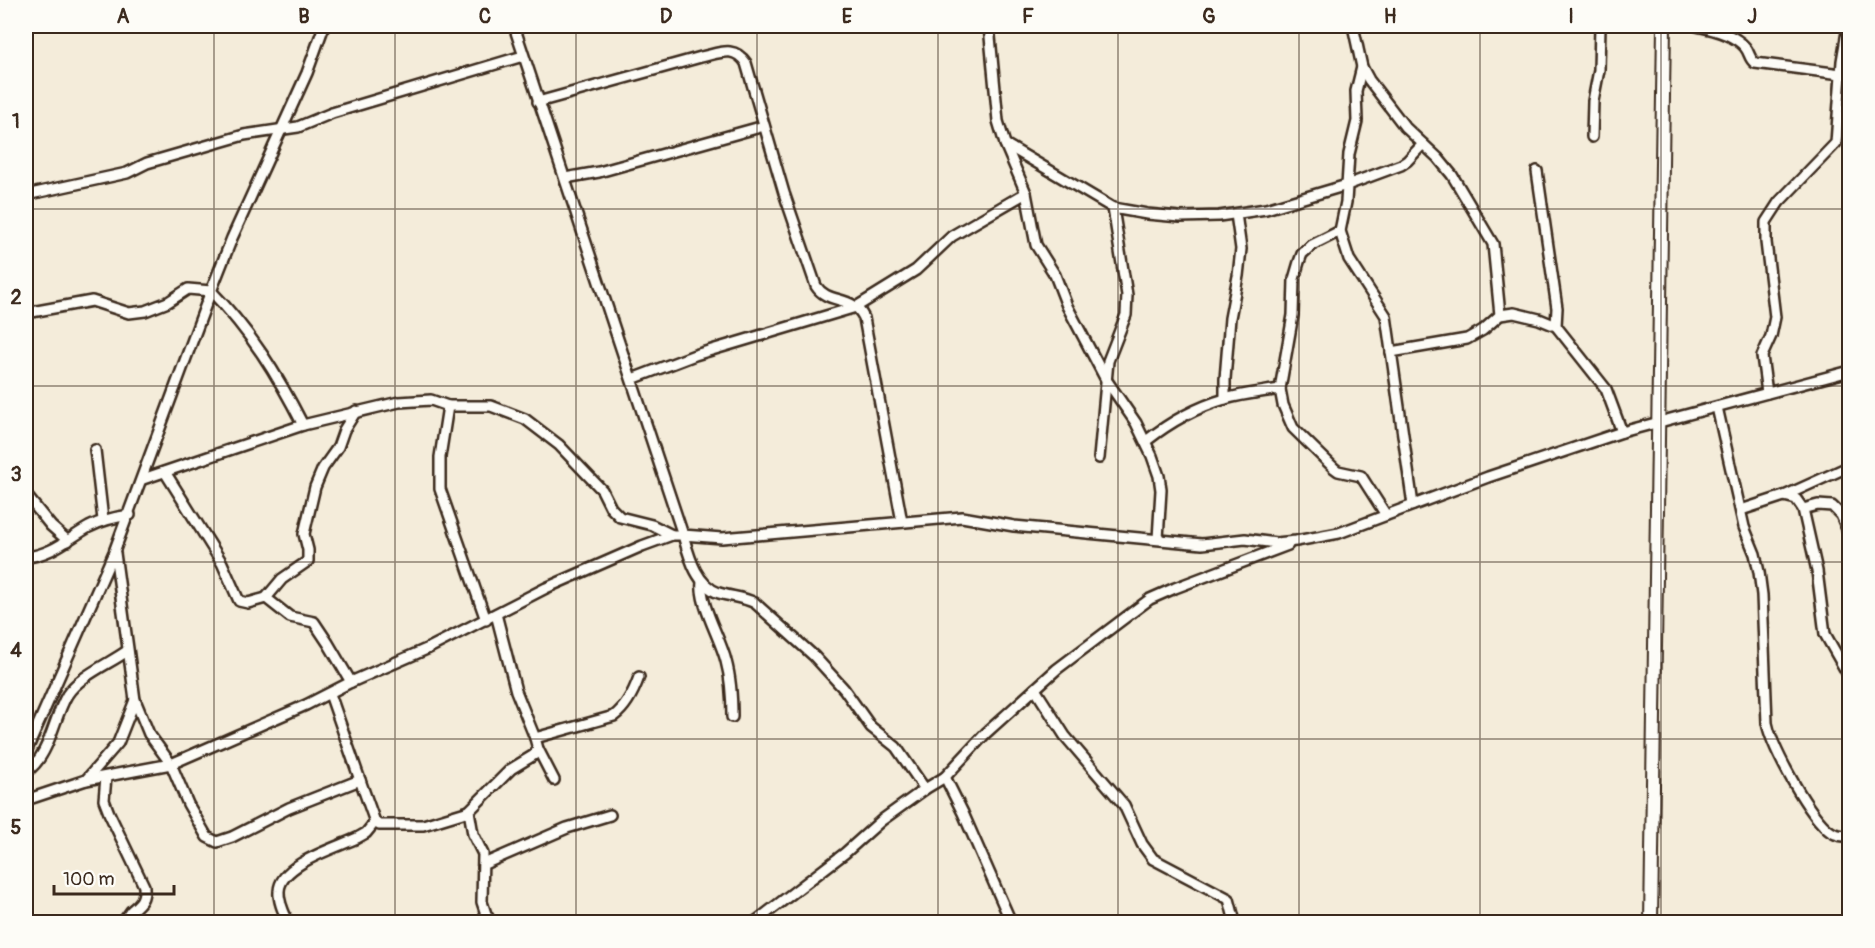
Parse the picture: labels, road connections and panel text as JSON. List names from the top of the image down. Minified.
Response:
{"scale_bar":"100 m","grid":{"columns":["A","B","C","D","E","F","G","H","I","J"],"rows":["1","2","3","4","5"]}}
